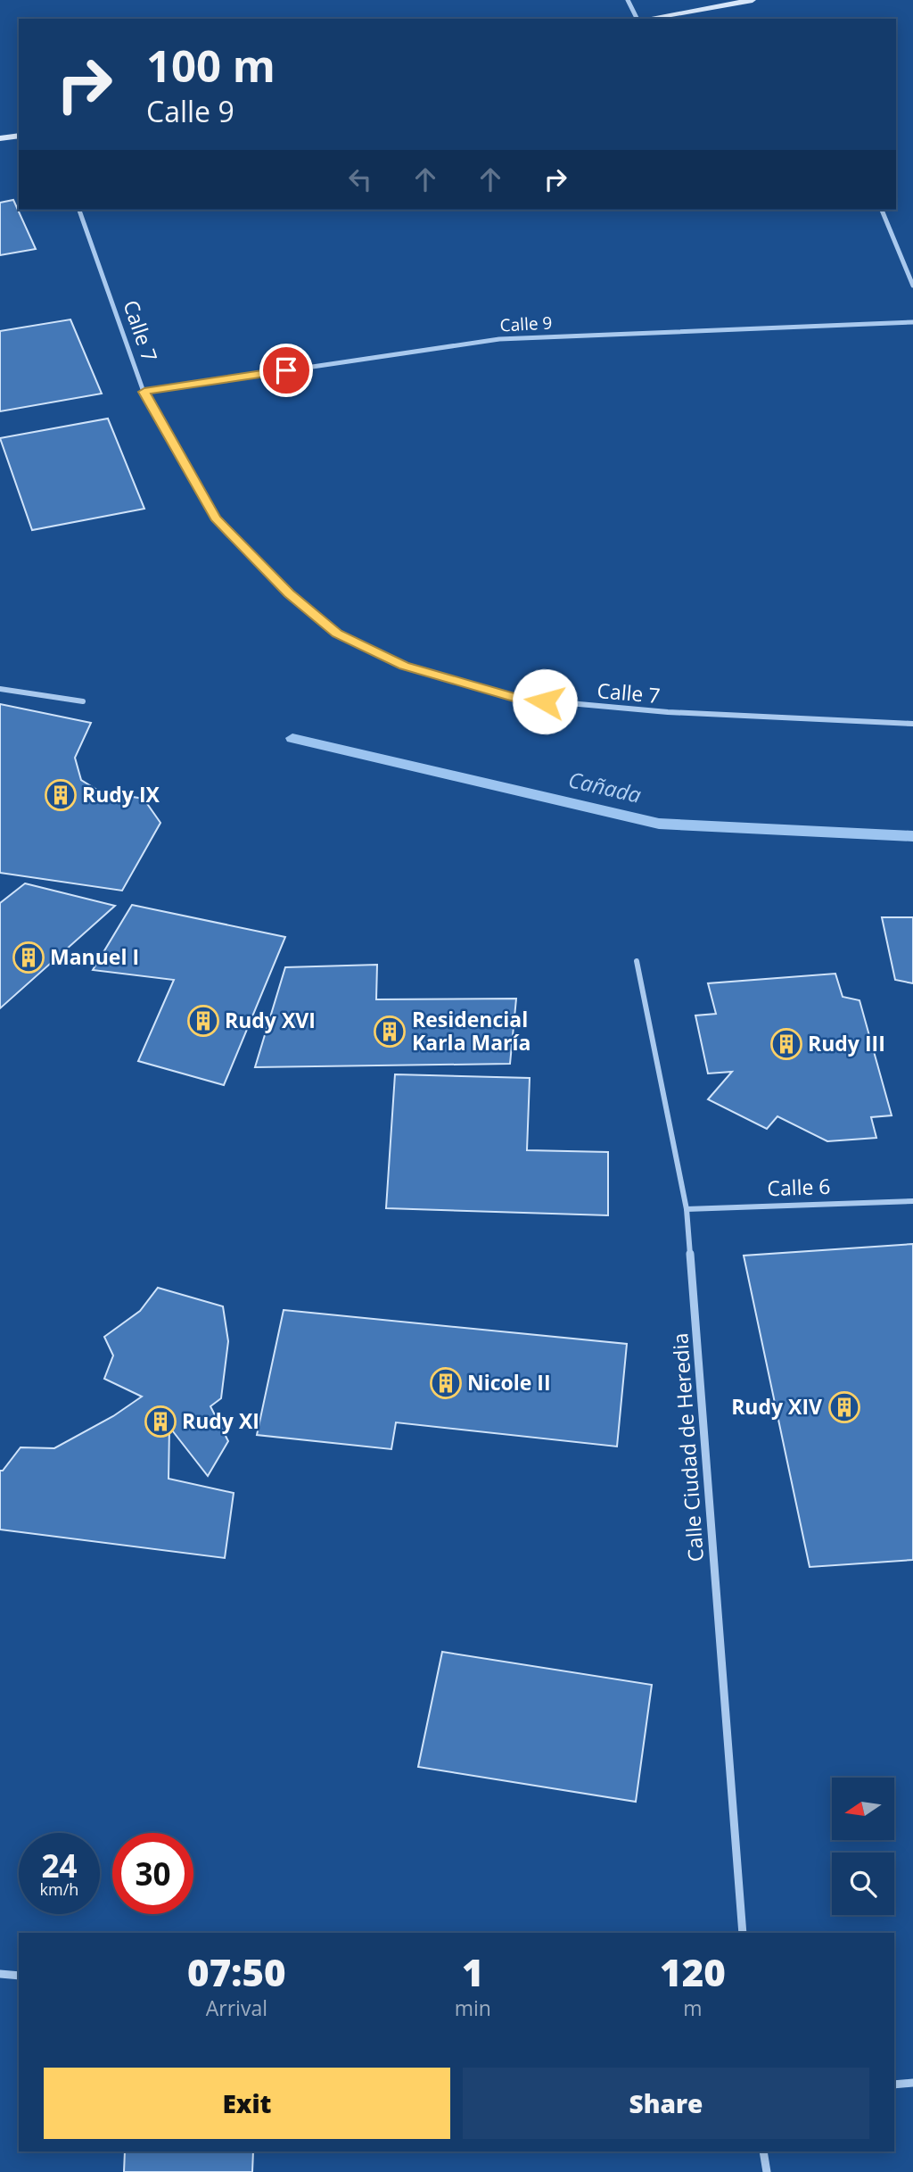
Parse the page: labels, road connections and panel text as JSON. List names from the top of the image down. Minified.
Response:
{"streets":{"street":["Calle 9","Calle 7","Calle 6","Calle Ciudad de Heredia"]},"crossings":[["Calle 9","Calle 7"],["Calle 6","Calle Ciudad de Heredia"]],"water":["Cañada"],"places":{"building":["Rudy IX","Manuel I","Rudy XVI","Residencial Karla María","Rudy III","Nicole II","Rudy XIV","Rudy XI"]},"north":"left","page":{"turn":["100 m","Calle 9"],"speed":"24 km/h","limit":"30","eta":["07:50","Arrival","1","min","120","m"],"buttons":["Exit","Share"]}}
